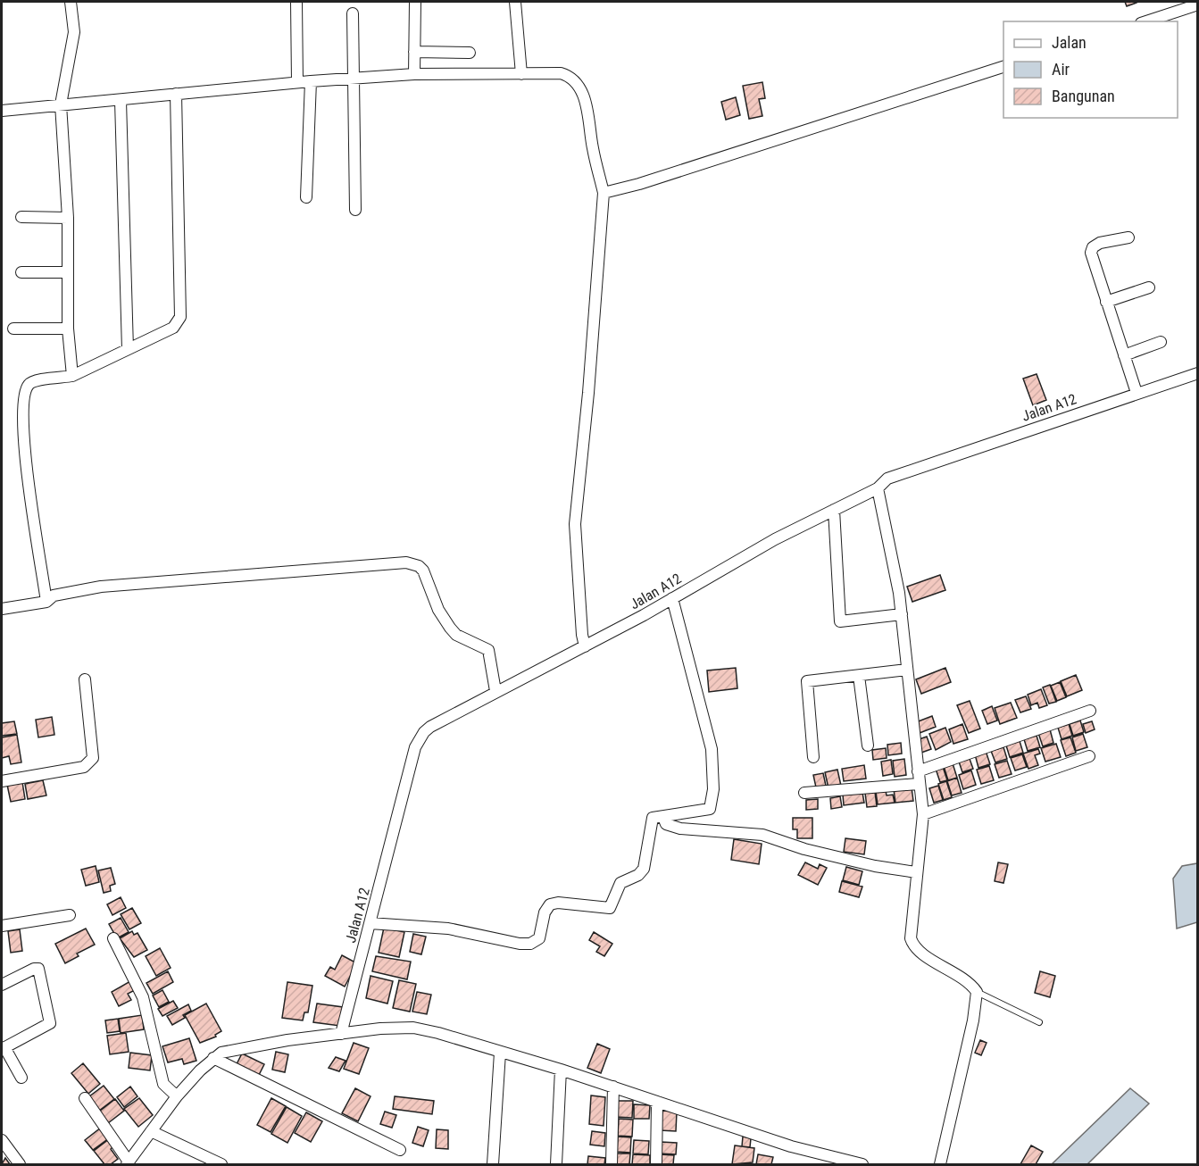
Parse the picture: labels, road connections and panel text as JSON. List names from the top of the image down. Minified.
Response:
{"streets":{"street":["Jalan A12"]},"legend":["Jalan","Air","Bangunan"]}
